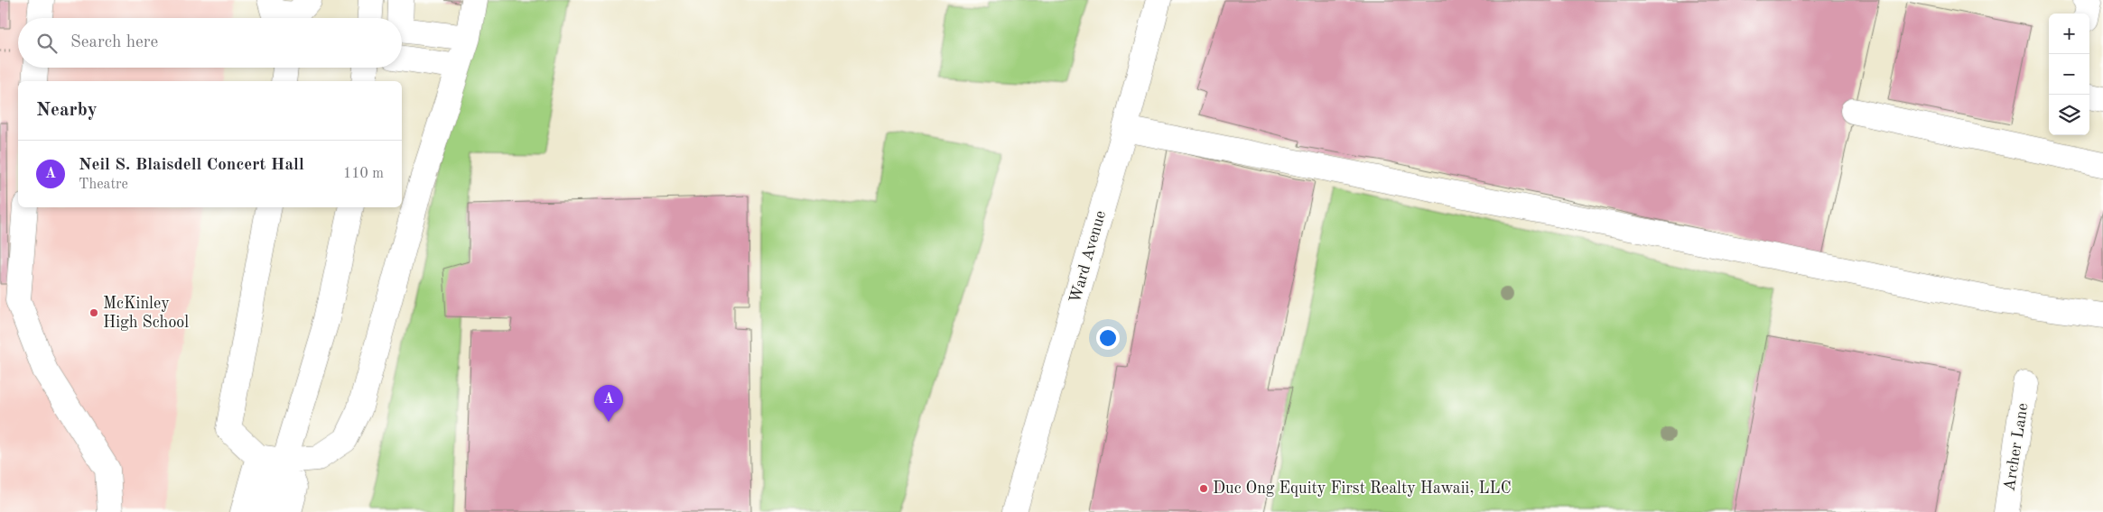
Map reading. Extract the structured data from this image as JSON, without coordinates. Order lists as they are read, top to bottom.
{
  "streets": {
    "street": ["Ward Avenue", "Archer Lane"]
  },
  "places": ["McKinley High School", "Duc Ong Equity First Realty Hawaii, LLC"],
  "page": {
    "map_buttons": ["+", "−"],
    "search": "Search here",
    "heading": "Nearby",
    "list": [
      {
        "mark": "A",
        "name": "Neil S. Blaisdell Concert Hall",
        "note": "Theatre",
        "value": "110 m"
      }
    ],
    "pins": "A"
  }
}
